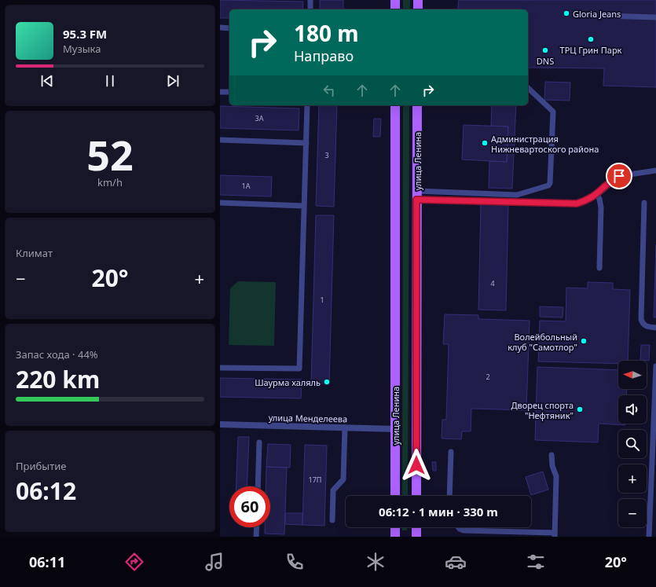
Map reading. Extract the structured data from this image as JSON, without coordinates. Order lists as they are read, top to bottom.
{
  "streets": {
    "main road": ["улица Ленина"],
    "street": ["улица Менделеева"]
  },
  "crossings": [
    ["улица Ленина", "улица Менделеева"]
  ],
  "places": [
    "Gloria Jeans",
    "ТРЦ Грин Парк",
    "DNS",
    "Администрация Нижневартоского района",
    "Волейбольный клуб \"Самотлор\"",
    "Шаурма халяль",
    "Дворец спорта \"Нефтяник\""
  ],
  "house_numbers": [
    "3А",
    "3",
    "1А",
    "4",
    "1",
    "2",
    "17П"
  ],
  "north": "left",
  "page": {
    "turn": ["180 m", "Направо"],
    "song": ["95.3 FM", "Музыка"],
    "tile": [
      ["52", "km/h"],
      "Климат",
      ["Запас хода · 44%", "220 km"],
      ["Прибытие", "06:12"]
    ],
    "heat": ["−", "20°", "+"],
    "map_buttons": ["+", "−"],
    "limit": "60",
    "trip": "06:12 · 1 мин · 330 m",
    "tabs": ["06:11", "20°"]
  }
}
